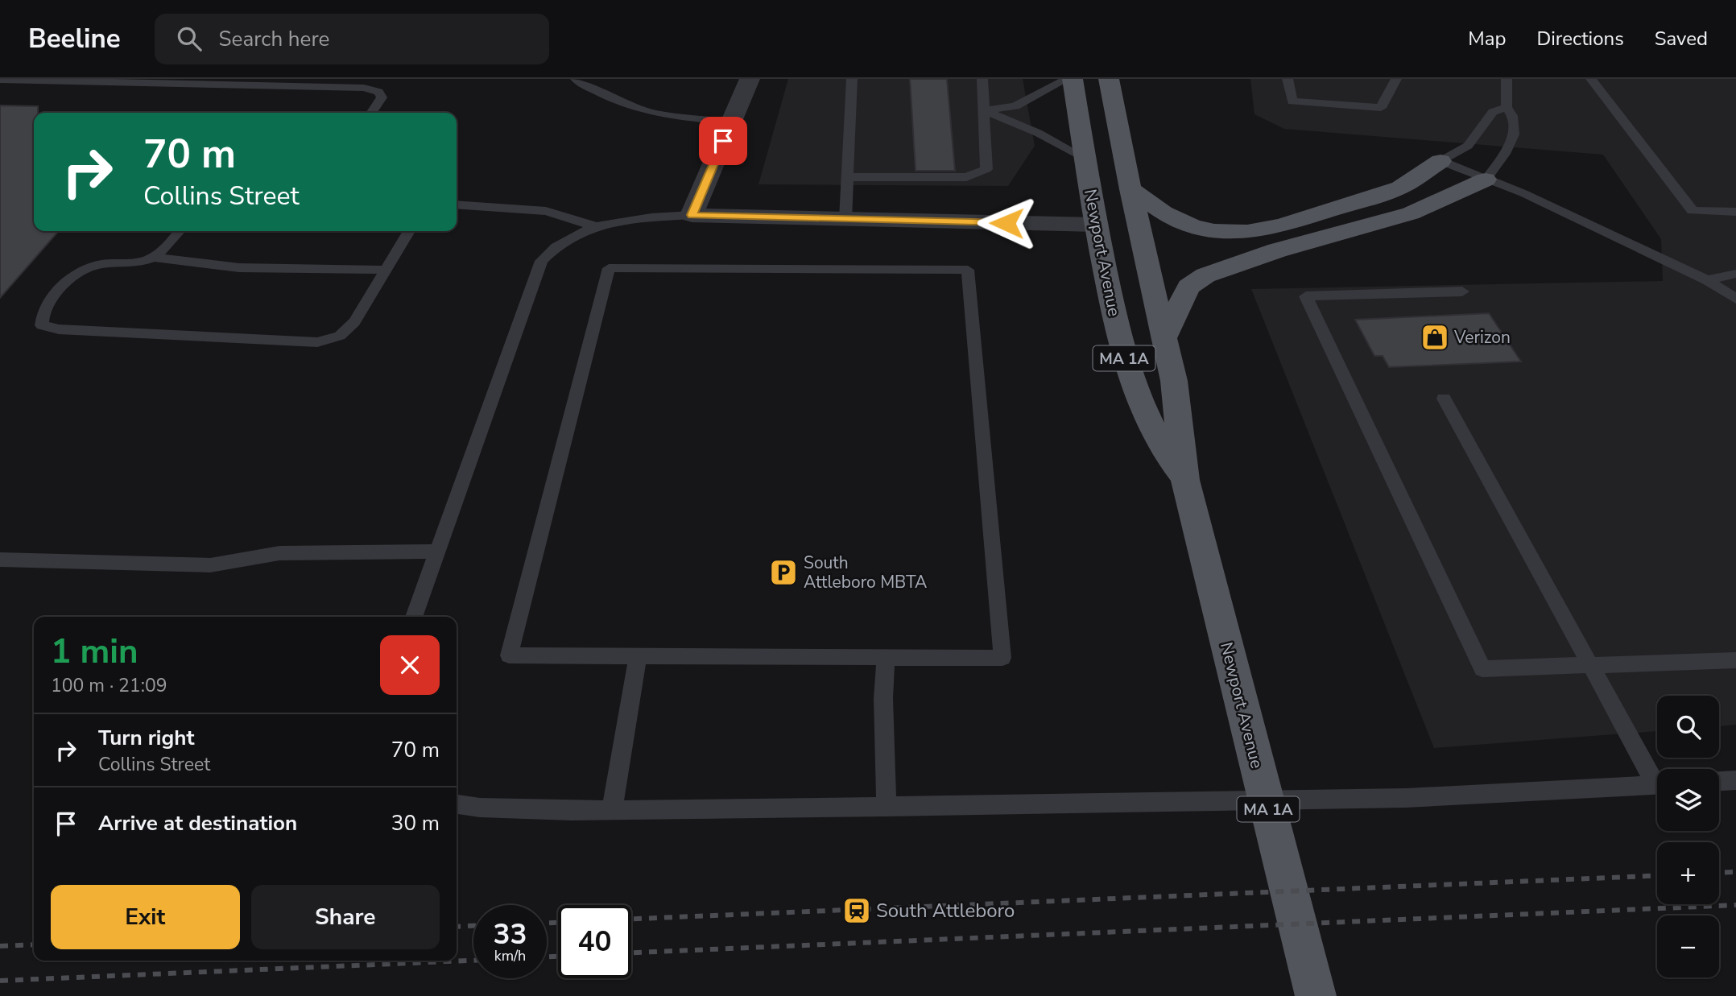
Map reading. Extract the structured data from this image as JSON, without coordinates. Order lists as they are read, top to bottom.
{
  "streets": {
    "main road": ["Newport Avenue", "MA 1A"]
  },
  "places": {
    "shop": ["Verizon"],
    "parking": ["South Attleboro MBTA"],
    "station": ["South Attleboro"]
  },
  "page": {
    "header": "Beeline",
    "search": "Search here",
    "nav": ["Map", "Directions", "Saved"],
    "turn": ["70 m", "Collins Street"],
    "heading": ["1 min", "100 m · 21:09"],
    "map_buttons": ["+", "−"],
    "list": [
      {
        "name": "Turn right",
        "note": "Collins Street",
        "value": "70 m"
      },
      {
        "name": "Arrive at destination",
        "value": "30 m"
      }
    ],
    "buttons": ["Exit", "Share"],
    "speed": "33 km/h",
    "limit": "40"
  }
}
